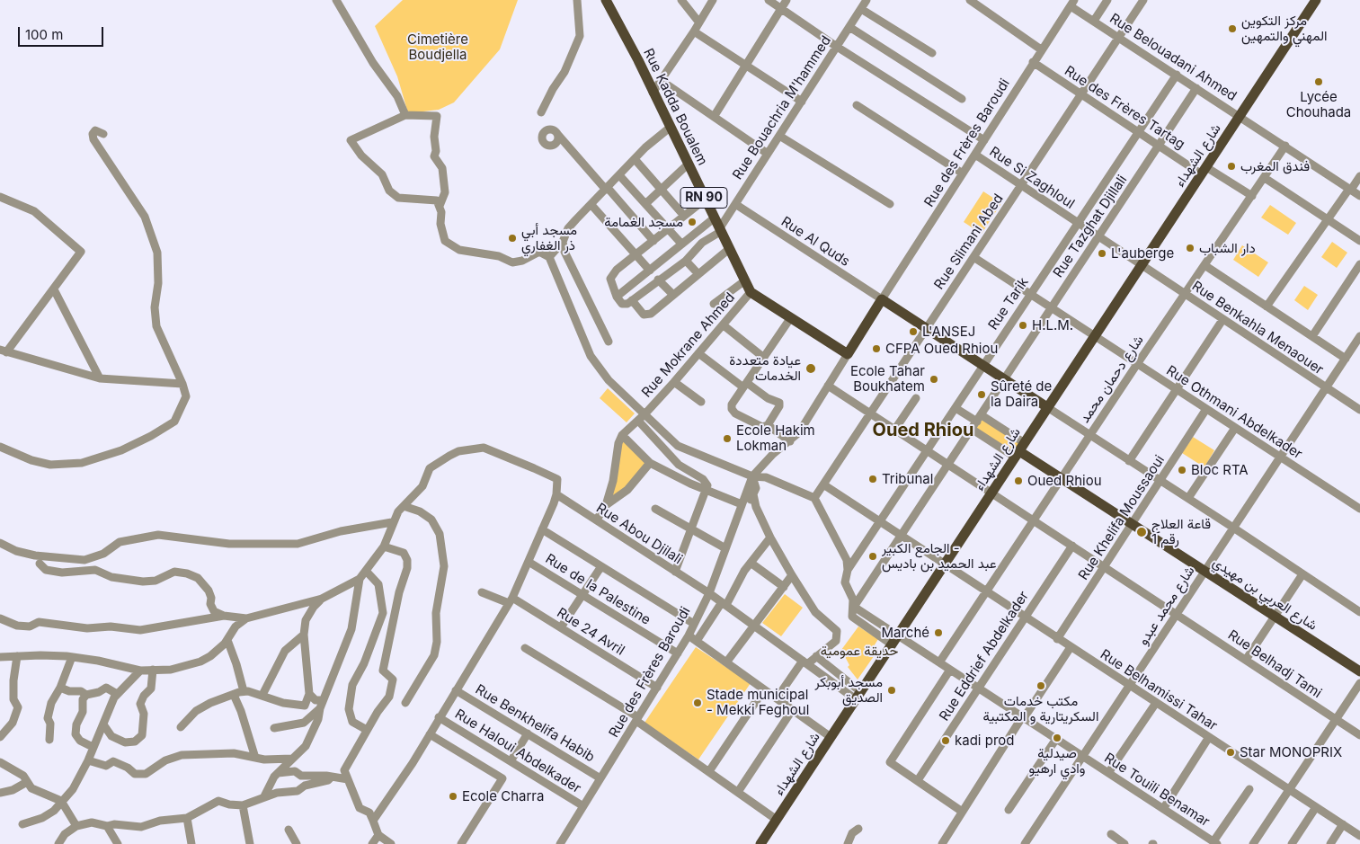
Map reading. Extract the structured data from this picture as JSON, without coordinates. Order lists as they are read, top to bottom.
{
  "streets": {
    "main road": [
      "Rue Kadda Boualem",
      "شارع الشهداء",
      "RN 90",
      "شارع العربي بن مهيدي"
    ],
    "street": [
      "Rue Belouadani Ahmed",
      "Rue Bouachria M'hammed",
      "Rue des Frères Tartag",
      "Rue des Frères Baroudi",
      "Rue Si Zaghloul",
      "Rue Tazghat Djillali",
      "Rue Al Quds",
      "Rue Slimani Abed",
      "Rue Tarik",
      "Rue Benkahla Menaouer",
      "Rue Mokrane Ahmed",
      "شارع دحمان محمد",
      "Rue Othmani Abdelkader",
      "Rue Khelifa Moussaoui",
      "Rue Abou Djilali",
      "Rue de la Palestine",
      "شارع محمد عبدو",
      "Rue 24 Avril",
      "Rue Eddrief Abdelkader",
      "Rue Belhadj Tami",
      "Rue Belhamissi Tahar",
      "Rue Benkhelifa Habib",
      "Rue Haloui Abdelkader",
      "Rue Touili Benamar"
    ]
  },
  "crossings": [
    ["Rue Belouadani Ahmed", "Rue des Frères Baroudi"],
    ["Rue Belouadani Ahmed", "شارع الشهداء"],
    ["Rue Belouadani Ahmed", "Rue Tazghat Djillali"],
    ["Rue Belouadani Ahmed", "Rue Slimani Abed"],
    ["Rue Belouadani Ahmed", "Rue Tarik"],
    ["Rue Belouadani Ahmed", "شارع دحمان محمد"],
    ["Rue Kadda Boualem", "Rue Bouachria M'hammed"],
    ["Rue Kadda Boualem", "Rue Mokrane Ahmed"],
    ["Rue Bouachria M'hammed", "Rue Al Quds"],
    ["Rue des Frères Tartag", "Rue des Frères Baroudi"],
    ["Rue des Frères Tartag", "شارع الشهداء"],
    ["Rue des Frères Tartag", "Rue Tazghat Djillali"],
    ["Rue des Frères Tartag", "Rue Slimani Abed"],
    ["Rue des Frères Tartag", "Rue Tarik"],
    ["Rue des Frères Tartag", "شارع دحمان محمد"],
    ["Rue des Frères Baroudi", "Rue Si Zaghloul"],
    ["Rue des Frères Baroudi", "Rue Al Quds"],
    ["Rue des Frères Baroudi", "Rue Abou Djilali"],
    ["Rue des Frères Baroudi", "Rue de la Palestine"],
    ["Rue des Frères Baroudi", "Rue 24 Avril"],
    ["Rue des Frères Baroudi", "Rue Benkhelifa Habib"],
    ["Rue des Frères Baroudi", "Rue Haloui Abdelkader"],
    ["شارع الشهداء", "Rue Si Zaghloul"],
    ["شارع الشهداء", "Rue Benkahla Menaouer"],
    ["شارع الشهداء", "Rue Othmani Abdelkader"],
    ["شارع الشهداء", "Rue Abou Djilali"],
    ["شارع الشهداء", "شارع العربي بن مهيدي"],
    ["شارع الشهداء", "Rue Belhadj Tami"],
    ["شارع الشهداء", "Rue Belhamissi Tahar"],
    ["شارع الشهداء", "Rue Touili Benamar"],
    ["Rue Si Zaghloul", "Rue Tazghat Djillali"],
    ["Rue Si Zaghloul", "Rue Slimani Abed"],
    ["Rue Si Zaghloul", "Rue Tarik"],
    ["Rue Si Zaghloul", "Rue Benkahla Menaouer"],
    ["Rue Tazghat Djillali", "Rue Othmani Abdelkader"],
    ["Rue Slimani Abed", "Rue Othmani Abdelkader"],
    ["Rue Slimani Abed", "Rue Belhadj Tami"],
    ["Rue Slimani Abed", "Rue Belhamissi Tahar"],
    ["Rue Tarik", "Rue Othmani Abdelkader"],
    ["Rue Tarik", "Rue Belhadj Tami"],
    ["Rue Tarik", "Rue Belhamissi Tahar"],
    ["Rue Benkahla Menaouer", "شارع دحمان محمد"],
    ["Rue Benkahla Menaouer", "شارع محمد عبدو"],
    ["شارع دحمان محمد", "Rue Othmani Abdelkader"],
    ["شارع دحمان محمد", "شارع العربي بن مهيدي"],
    ["شارع دحمان محمد", "Rue Belhadj Tami"],
    ["شارع دحمان محمد", "Rue Belhamissi Tahar"],
    ["شارع دحمان محمد", "Rue Touili Benamar"],
    ["Rue Othmani Abdelkader", "Rue Khelifa Moussaoui"],
    ["Rue Othmani Abdelkader", "شارع محمد عبدو"],
    ["Rue Khelifa Moussaoui", "شارع العربي بن مهيدي"],
    ["Rue Khelifa Moussaoui", "Rue Belhadj Tami"],
    ["Rue Khelifa Moussaoui", "Rue Belhamissi Tahar"],
    ["شارع العربي بن مهيدي", "شارع محمد عبدو"],
    ["شارع محمد عبدو", "Rue Belhadj Tami"],
    ["شارع محمد عبدو", "Rue Belhamissi Tahar"],
    ["شارع محمد عبدو", "Rue Touili Benamar"],
    ["Rue Eddrief Abdelkader", "Rue Belhadj Tami"],
    ["Rue Eddrief Abdelkader", "Rue Belhamissi Tahar"],
    ["Rue Eddrief Abdelkader", "Rue Touili Benamar"]
  ],
  "districts": ["Oued Rhiou"],
  "parks": ["Cimetière Boudjella", "حديقة عمومية"],
  "places": [
    "مركز التكوين المهني والتمهين",
    "Lycée Chouhada",
    "فندق المغرب",
    "مسجد الغمامة",
    "مسجد أبي ذر الغفاري",
    "دار الشباب",
    "L'auberge",
    "H.L.M.",
    "L'ANSEJ",
    "CFPA Oued Rhiou",
    "عيادة متعددة الخدمات",
    "Ecole Tahar Boukhatem",
    "Sûreté de la Daira",
    "Ecole Hakim Lokman",
    "Bloc RTA",
    "Tribunal",
    "Oued Rhiou",
    "قاعة العلاج رقم 1",
    "الجامع الكبير - عبد الحميد بن باديس",
    "Marché",
    "مكتب خدمات السكريتارية و المكتبية",
    "مسجد أبوبكر الصديق",
    "Stade municipal - Mekki Feghoul",
    "صيدلية وادي ارهيو",
    "kadi prod",
    "Star MONOPRIX",
    "Ecole Charra"
  ],
  "scale_bar": "100 m"
}
